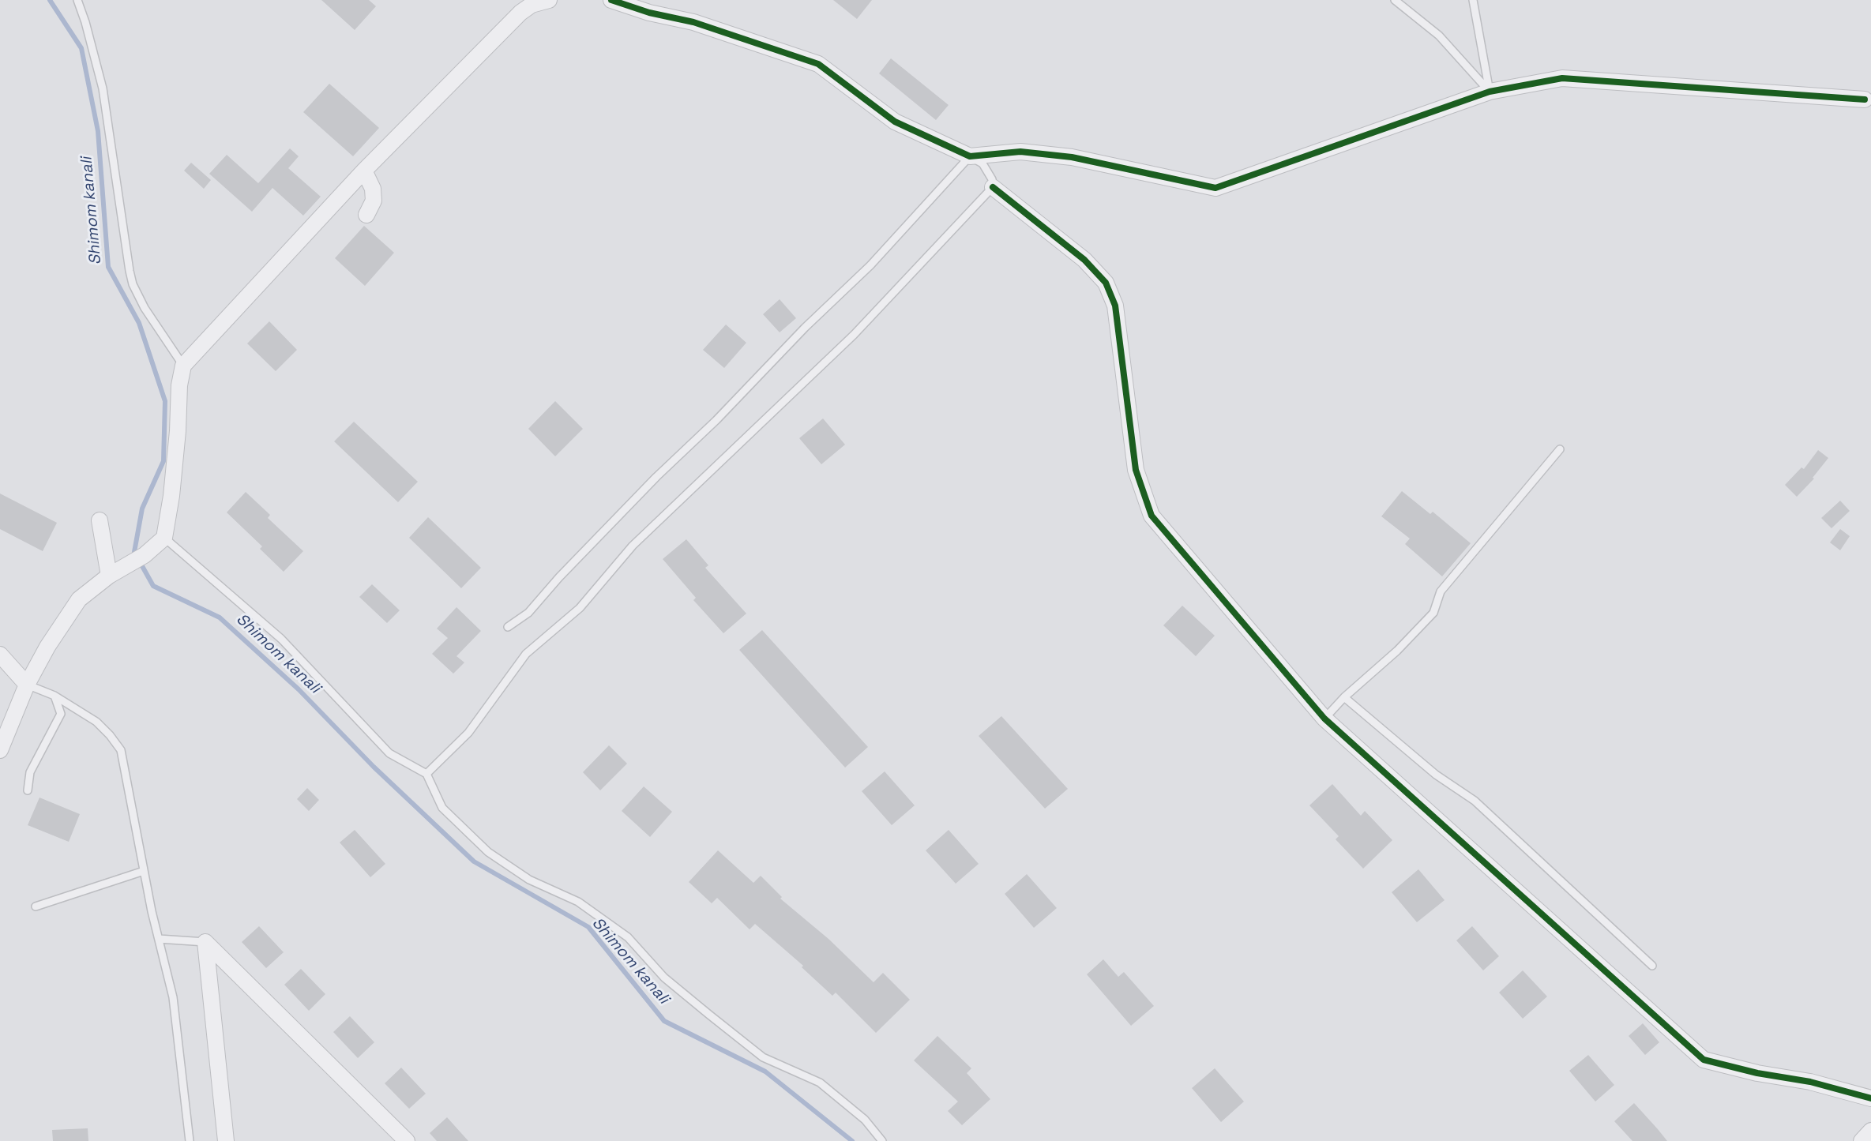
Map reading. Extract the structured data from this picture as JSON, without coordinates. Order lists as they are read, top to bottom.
{
  "water": ["Shimom kanali"]
}
